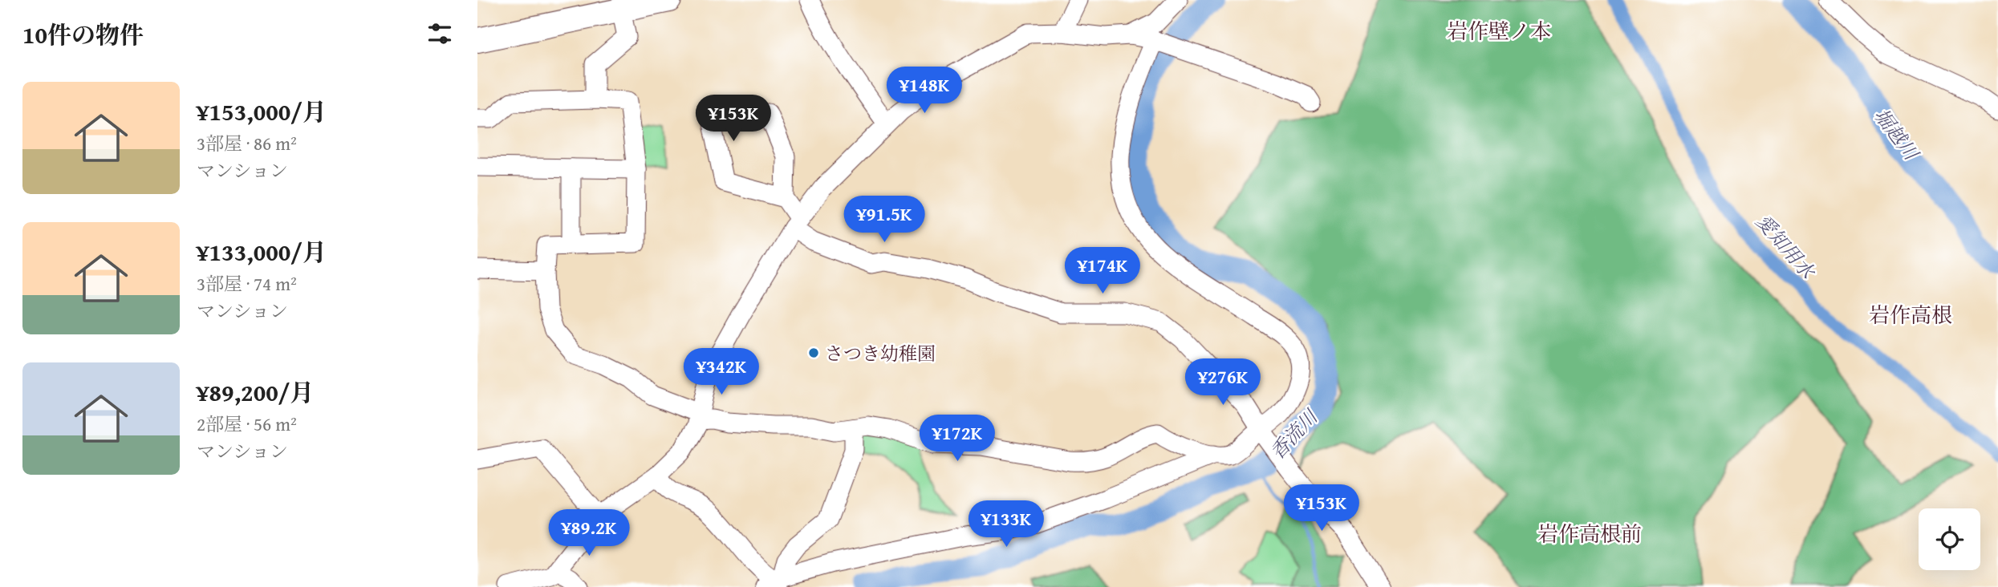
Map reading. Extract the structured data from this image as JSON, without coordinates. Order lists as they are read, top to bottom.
{
  "districts": ["岩作壁ノ本", "岩作高根", "岩作高根前"],
  "water": ["堀越川", "愛知用水", "香流川"],
  "places": ["さつき幼稚園"],
  "page": {
    "heading": "10件の物件",
    "price": [
      "¥148K",
      "¥153K",
      "¥91.5K",
      "¥174K",
      "¥342K",
      "¥276K",
      "¥172K",
      "¥153K",
      "¥133K",
      "¥89.2K"
    ],
    "list": [
      {
        "name": "¥153,000/月",
        "note": "3部屋 · 86 m² · マンション"
      },
      {
        "name": "¥133,000/月",
        "note": "3部屋 · 74 m² · マンション"
      },
      {
        "name": "¥89,200/月",
        "note": "2部屋 · 56 m² · マンション"
      }
    ]
  }
}
